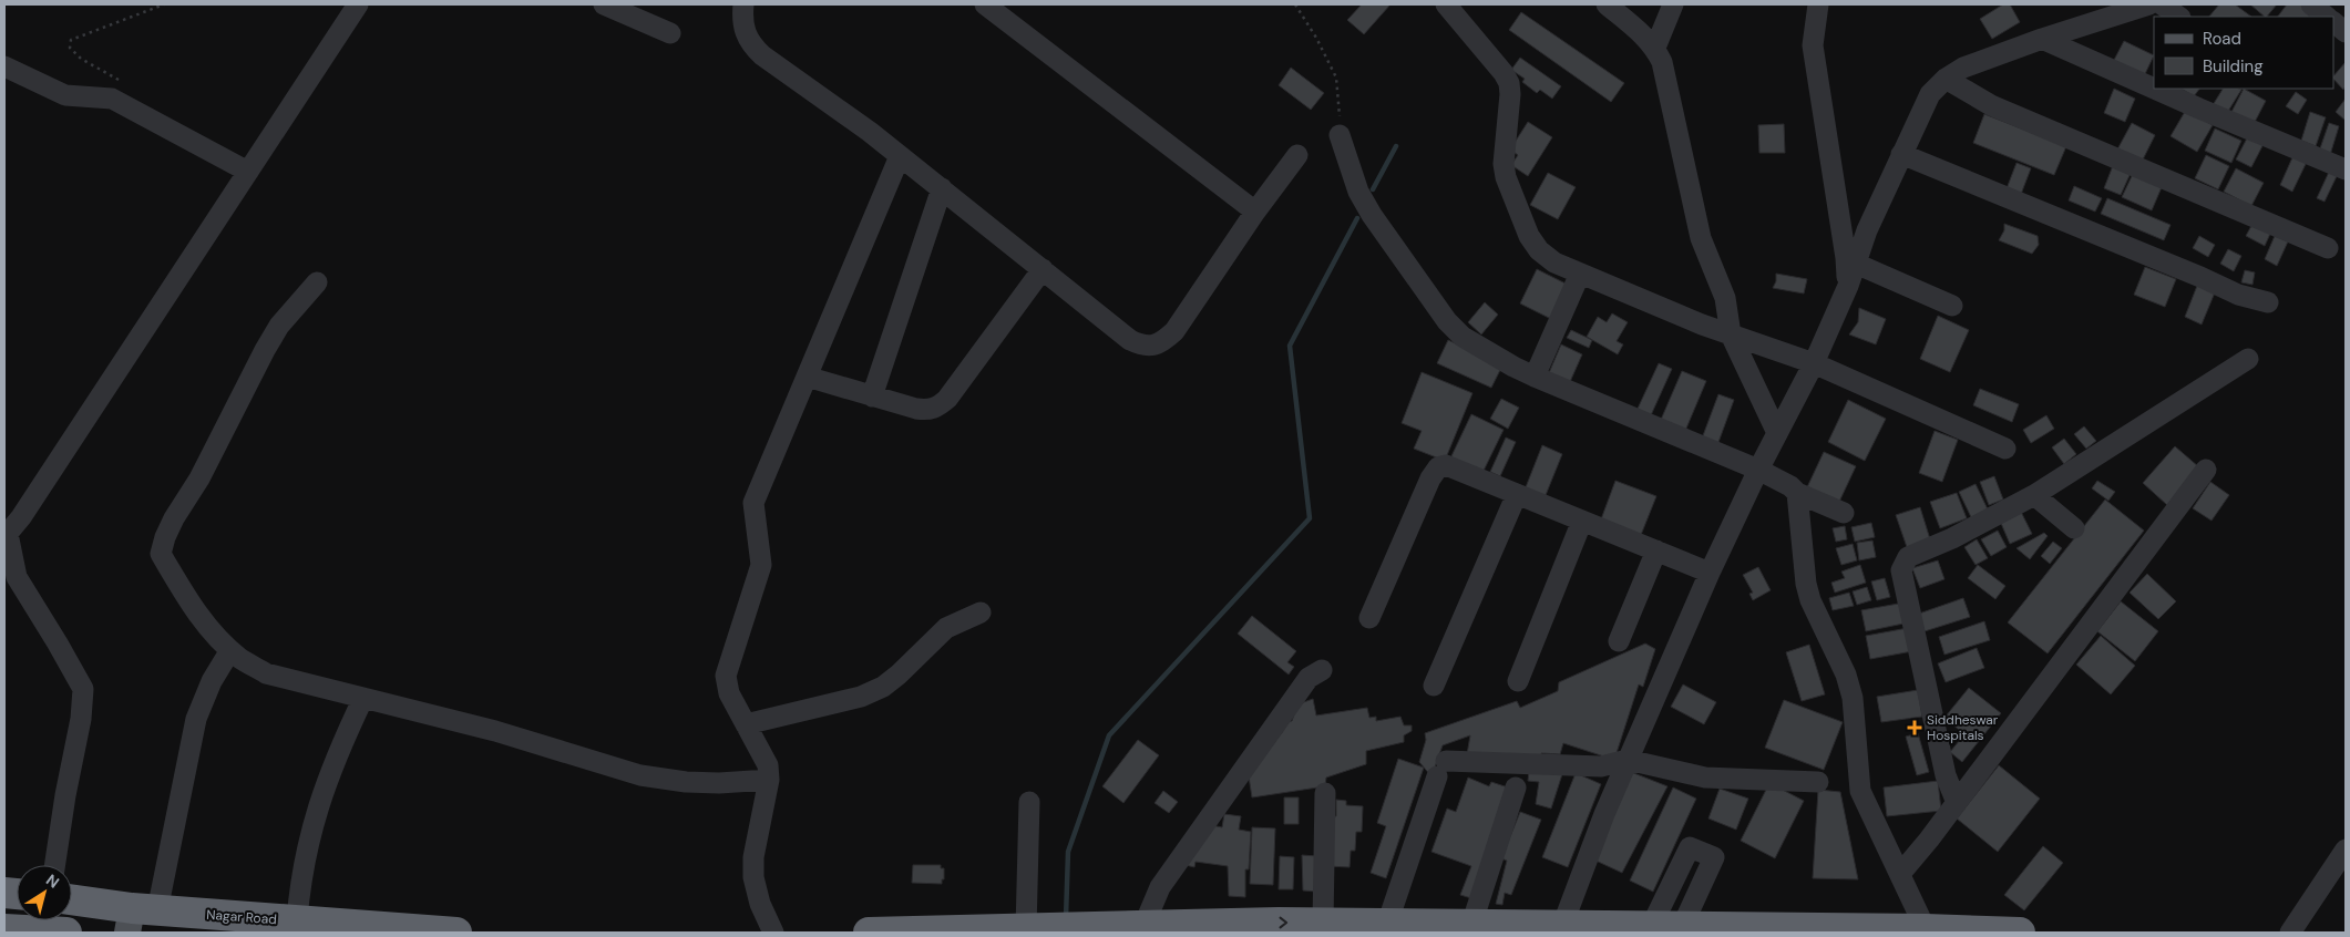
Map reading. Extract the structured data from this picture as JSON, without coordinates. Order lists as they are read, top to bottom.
{
  "streets": {
    "highway": ["Nagar Road"]
  },
  "places": {
    "health": ["Siddheswar Hospitals"]
  },
  "legend": ["Road", "Building"],
  "north": "top right"
}
